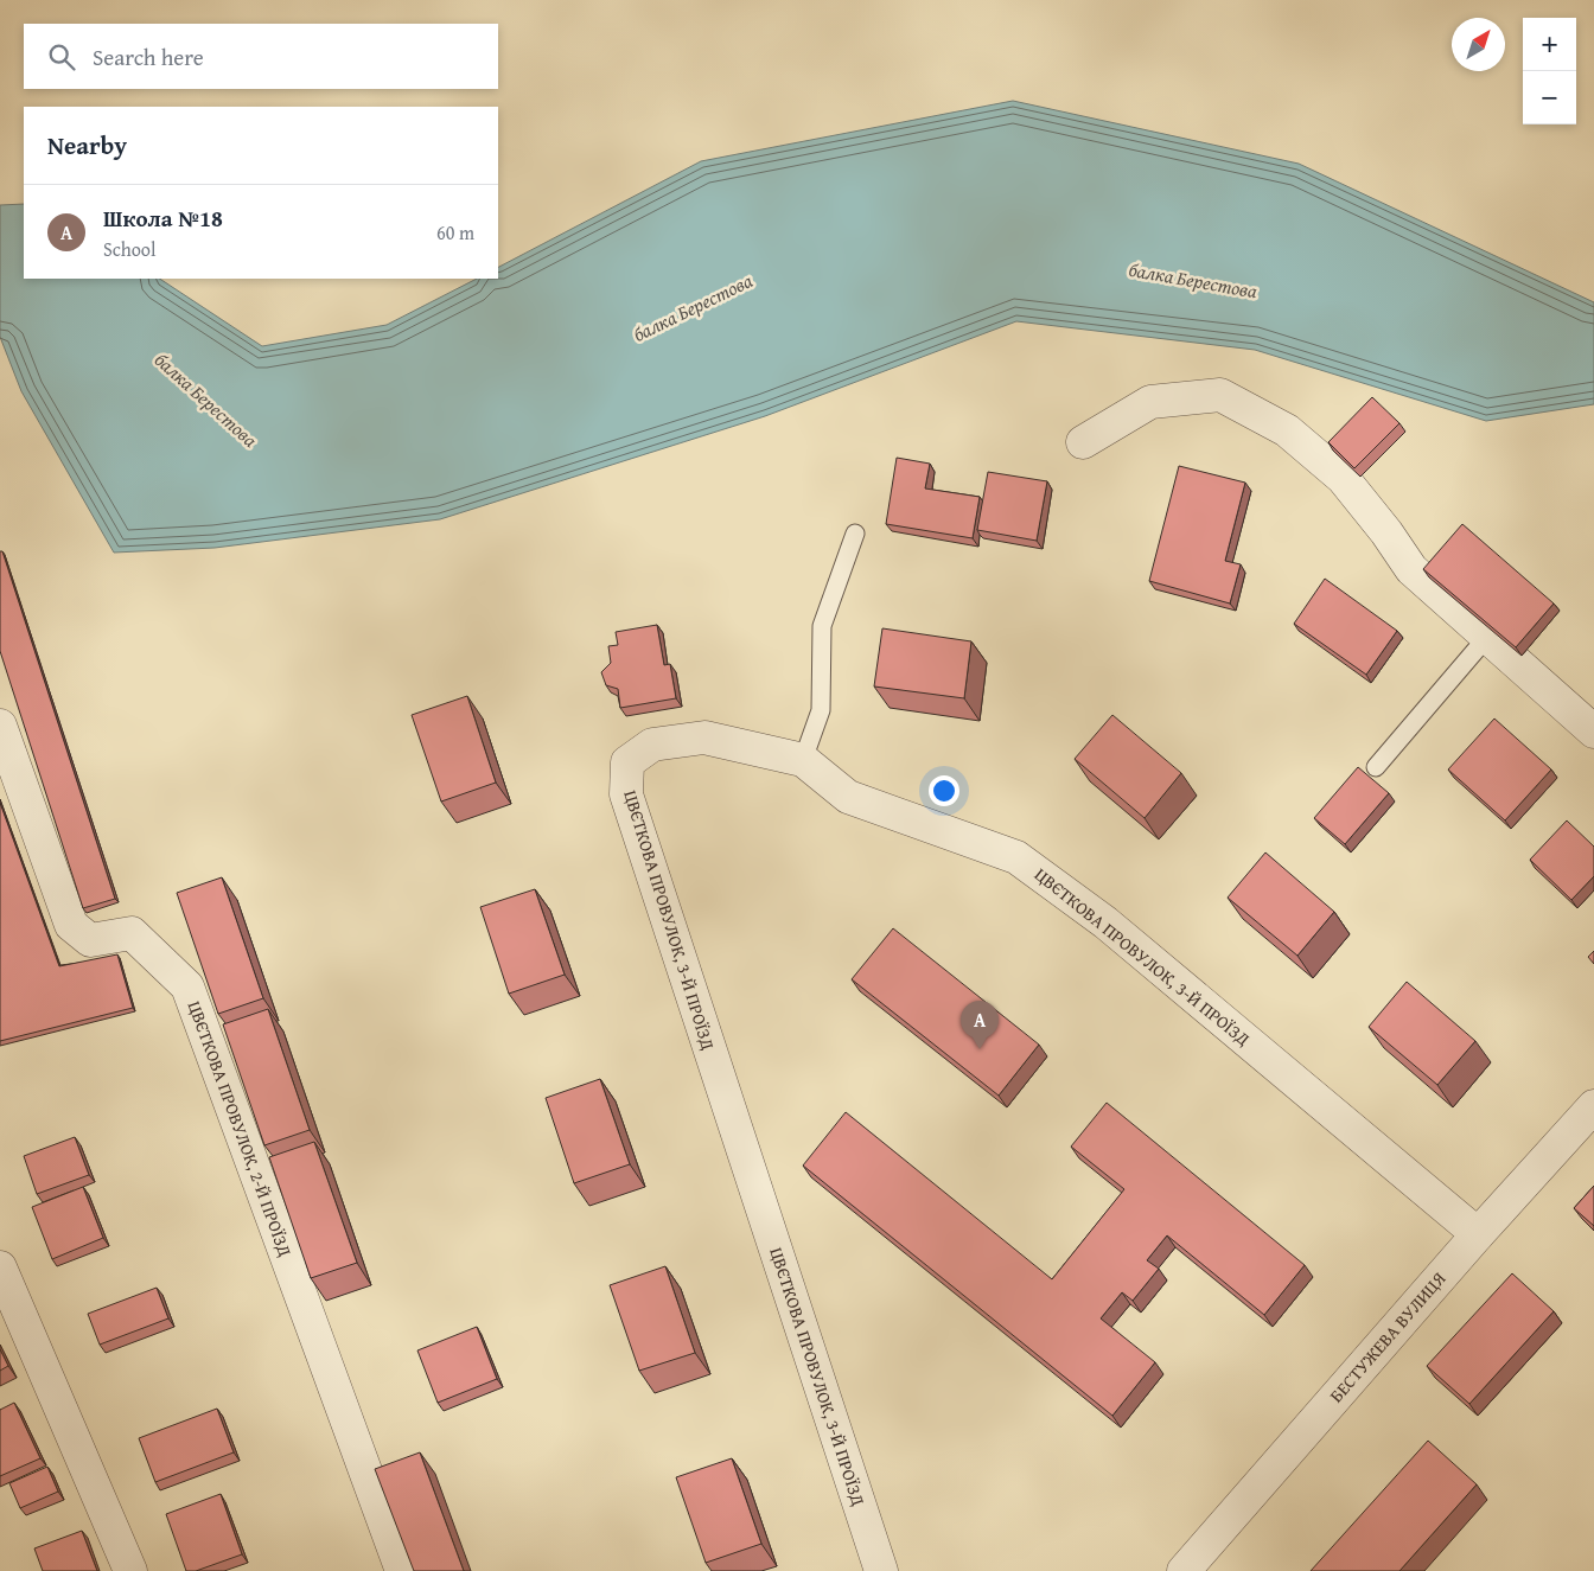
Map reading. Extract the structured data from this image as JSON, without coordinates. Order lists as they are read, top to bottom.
{
  "streets": {
    "street": ["ЦВЄТКОВА ПРОВУЛОК, 3-Й ПРОЇЗД", "ЦВЄТКОВА ПРОВУЛОК, 2-Й ПРОЇЗД", "БЕСТУЖЕВА ВУЛИЦЯ"]
  },
  "crossings": [
    ["ЦВЄТКОВА ПРОВУЛОК, 3-Й ПРОЇЗД", "БЕСТУЖЕВА ВУЛИЦЯ"]
  ],
  "water": ["балка Берестова"],
  "north": "top right",
  "page": {
    "map_buttons": ["+", "−"],
    "search": "Search here",
    "heading": "Nearby",
    "list": [
      {
        "mark": "A",
        "name": "Школа №18",
        "note": "School",
        "value": "60 m"
      }
    ],
    "pins": "A"
  }
}
